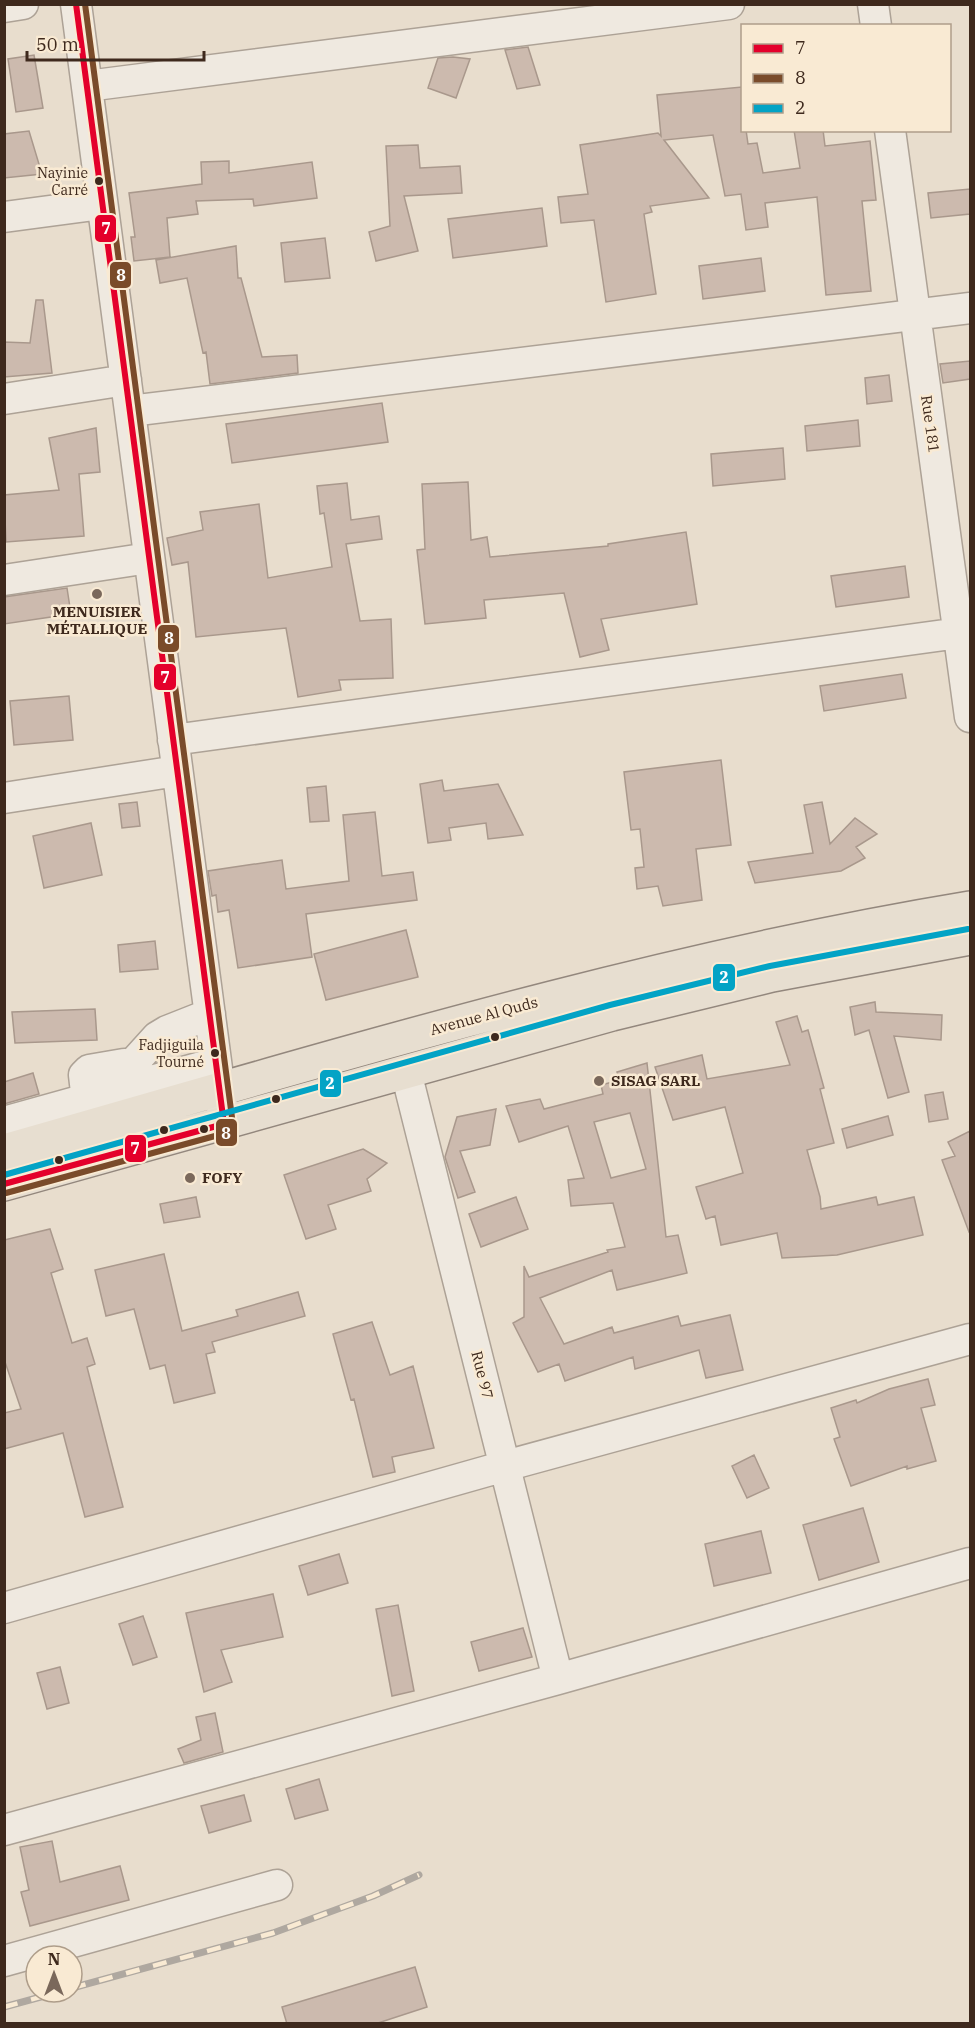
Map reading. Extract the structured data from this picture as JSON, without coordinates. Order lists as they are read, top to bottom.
{
  "streets": {
    "main road": ["Avenue Al Quds"],
    "street": ["Rue 181", "Rue 97"]
  },
  "places": [
    "Nayinie Carré",
    "MENUISIER MÉTALLIQUE",
    "Fadjiguila Tourné",
    "SISAG SARL",
    "FOFY"
  ],
  "lines": ["transit line 7", "transit line 8", "transit line 2"],
  "legend": ["7", "8", "2"],
  "scale_bar": "50 m",
  "north": "top"
}
